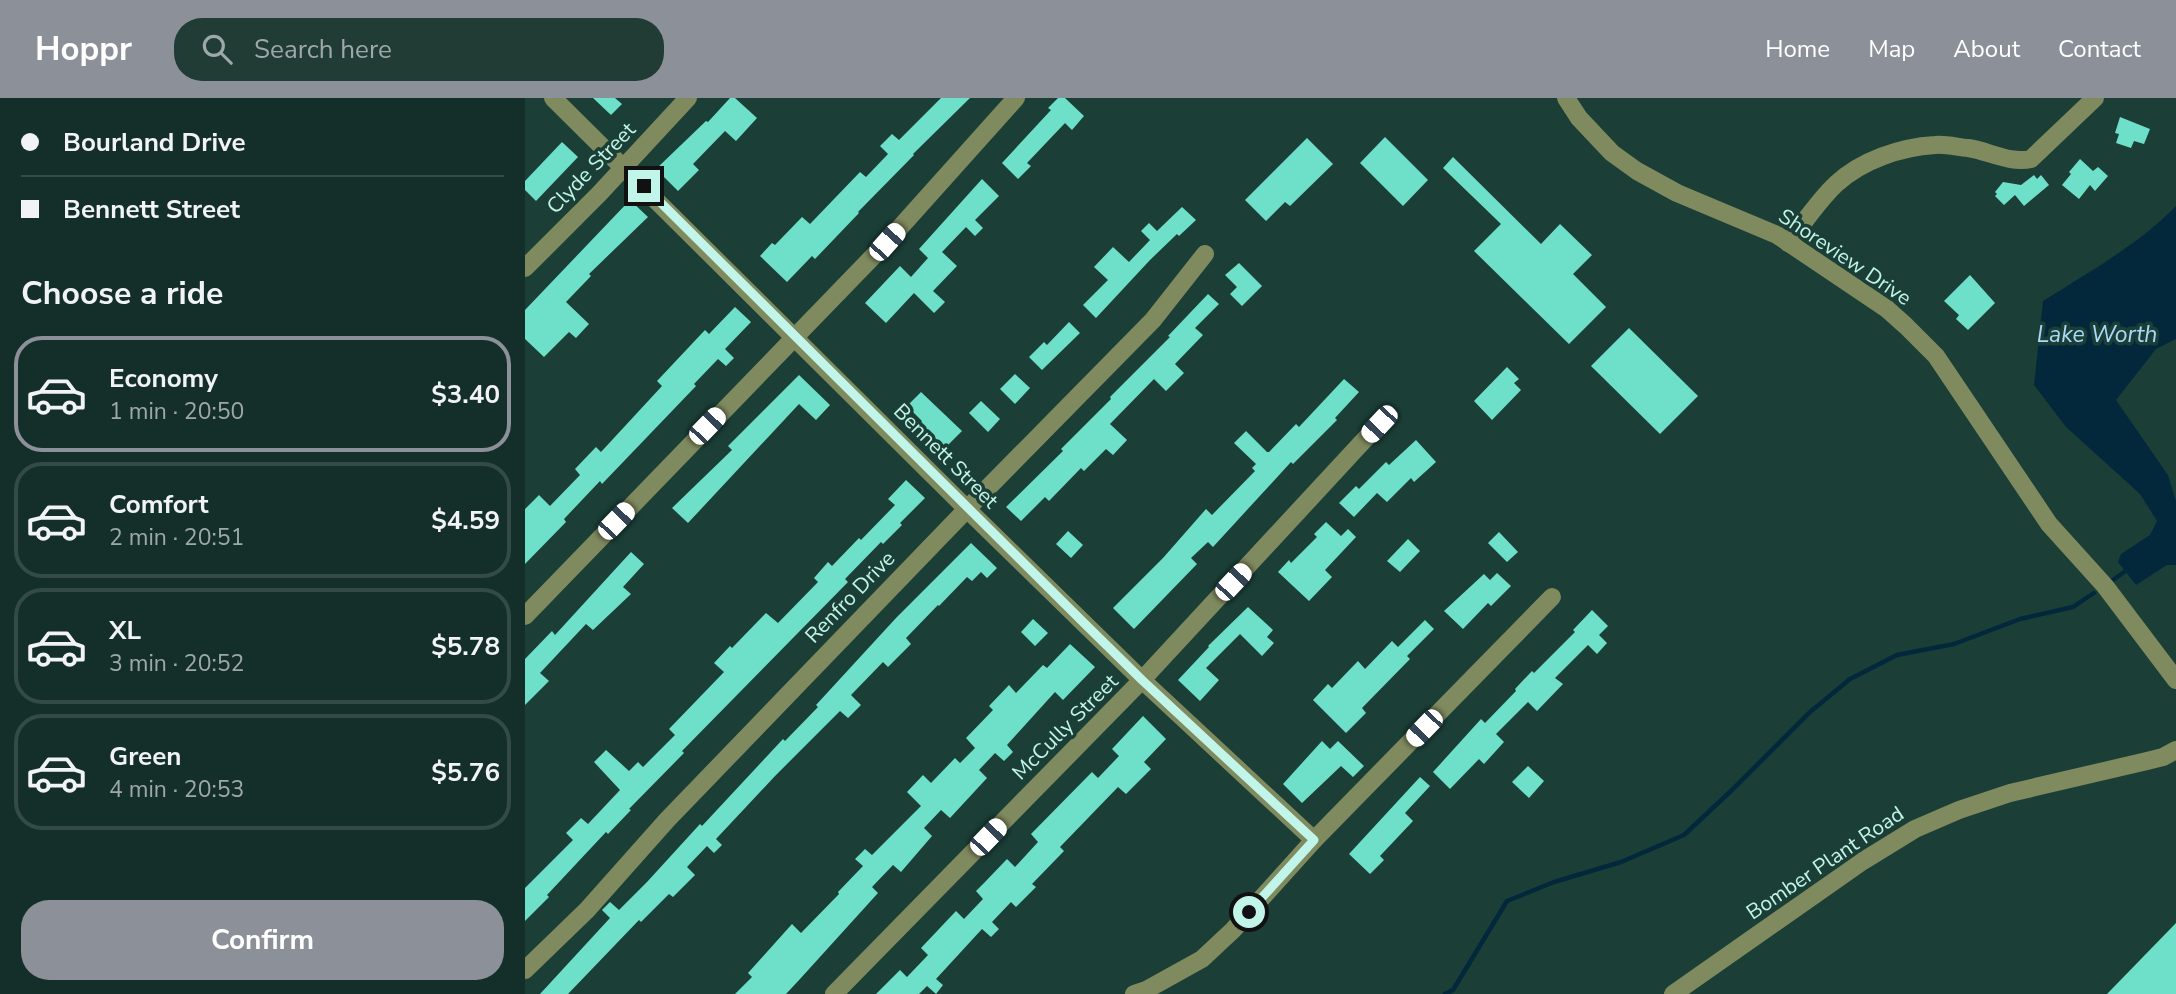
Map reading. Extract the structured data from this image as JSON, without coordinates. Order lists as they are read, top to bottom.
{
  "streets": {
    "street": [
      "Clyde Street",
      "Shoreview Drive",
      "Bennett Street",
      "Renfro Drive",
      "McCully Street",
      "Bomber Plant Road"
    ]
  },
  "crossings": [
    ["Clyde Street", "Bennett Street"],
    ["Bennett Street", "Renfro Drive"],
    ["Bennett Street", "McCully Street"]
  ],
  "water": ["Lake Worth"],
  "page": {
    "header": "Hoppr",
    "search": "Search here",
    "nav": [
      "Home",
      "Map",
      "About",
      "Contact"
    ],
    "banner": ["Bourland Drive", "Bennett Street"],
    "heading": "Choose a ride",
    "list": [
      {
        "name": "Economy",
        "note": "1 min · 20:50",
        "value": "$3.40"
      },
      {
        "name": "Comfort",
        "note": "2 min · 20:51",
        "value": "$4.59"
      },
      {
        "name": "XL",
        "note": "3 min · 20:52",
        "value": "$5.78"
      },
      {
        "name": "Green",
        "note": "4 min · 20:53",
        "value": "$5.76"
      }
    ],
    "buttons": "Confirm"
  }
}
